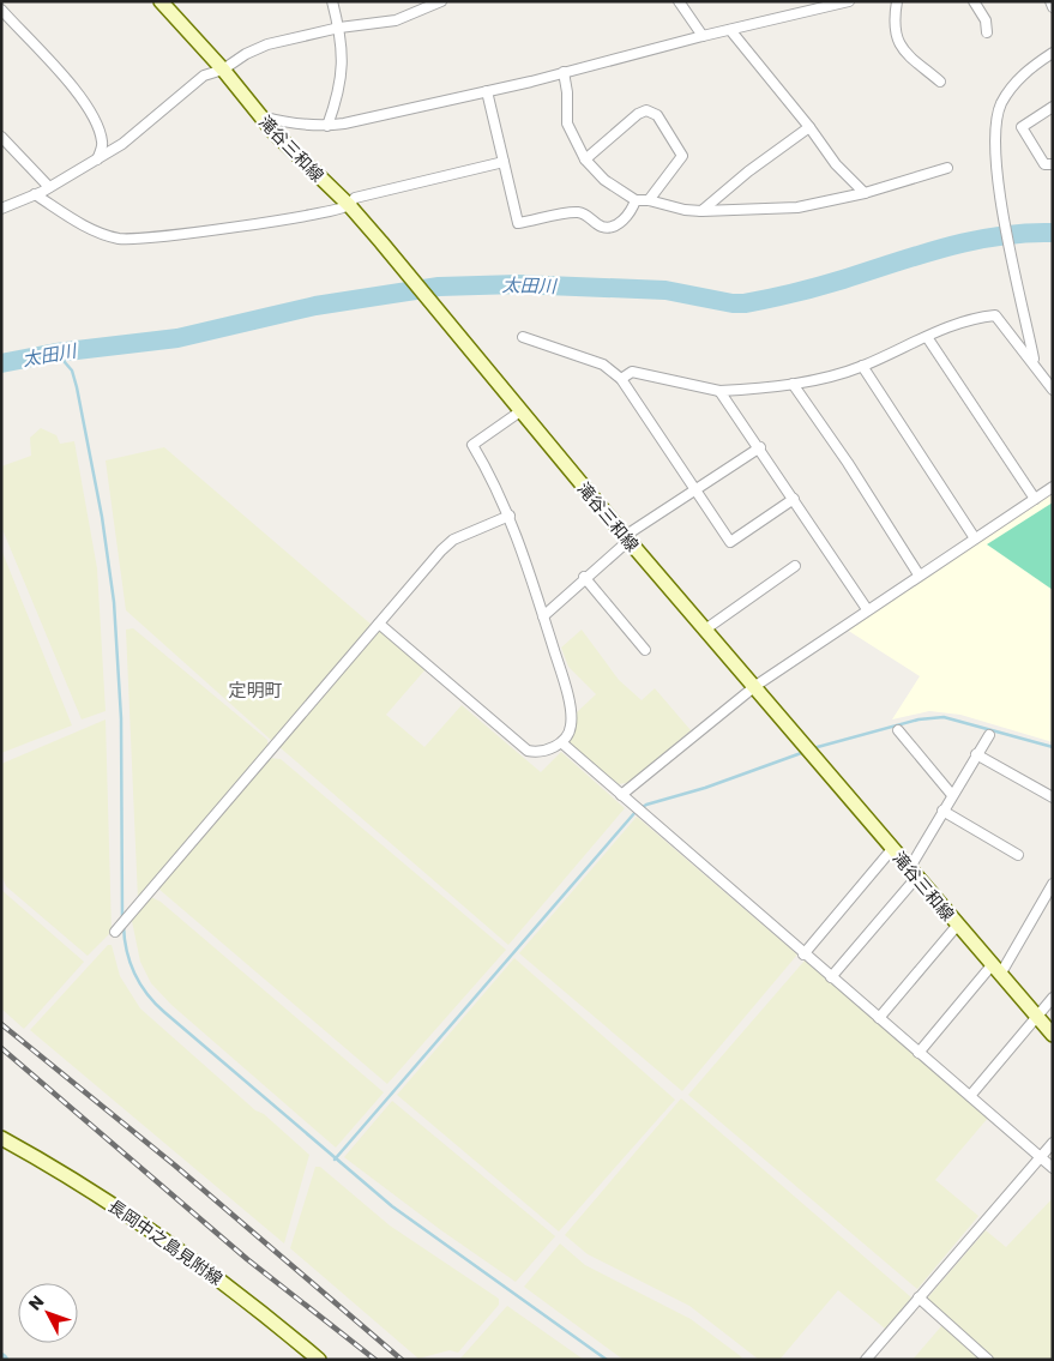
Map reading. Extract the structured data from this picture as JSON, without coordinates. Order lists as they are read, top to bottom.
{
  "streets": {
    "main road": ["滝谷三和線", "長岡中之島見附線"]
  },
  "districts": ["定明町"],
  "water": ["太田川"],
  "north": "top left"
}
